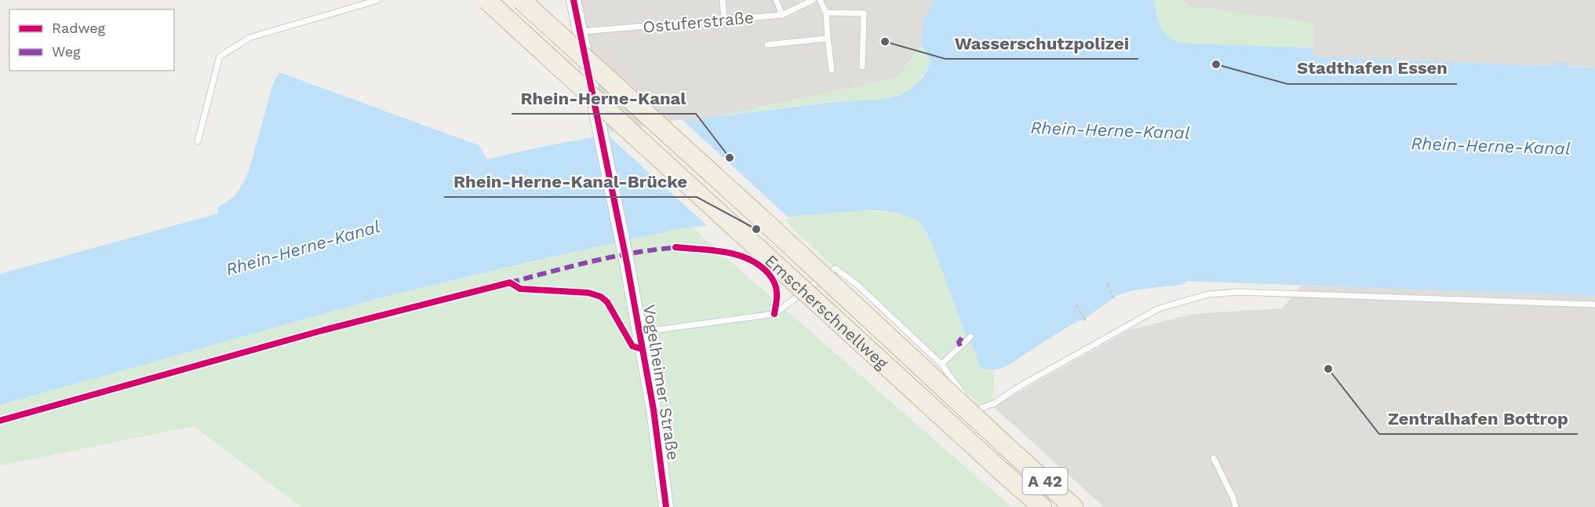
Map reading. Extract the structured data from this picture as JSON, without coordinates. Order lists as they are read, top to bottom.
{
  "streets": {
    "highway": ["Emscherschnellweg", "A 42"],
    "street": ["Vogelheimer Straße"],
    "lane": ["Ostuferstraße"]
  },
  "crossings": [
    ["Ostuferstraße", "Vogelheimer Straße"]
  ],
  "water": ["Rhein-Herne-Kanal"],
  "places": [
    "Wasserschutzpolizei",
    "Stadthafen Essen",
    "Rhein-Herne-Kanal",
    "Rhein-Herne-Kanal-Brücke",
    "Zentralhafen Bottrop"
  ],
  "legend": ["Radweg", "Weg"]
}
